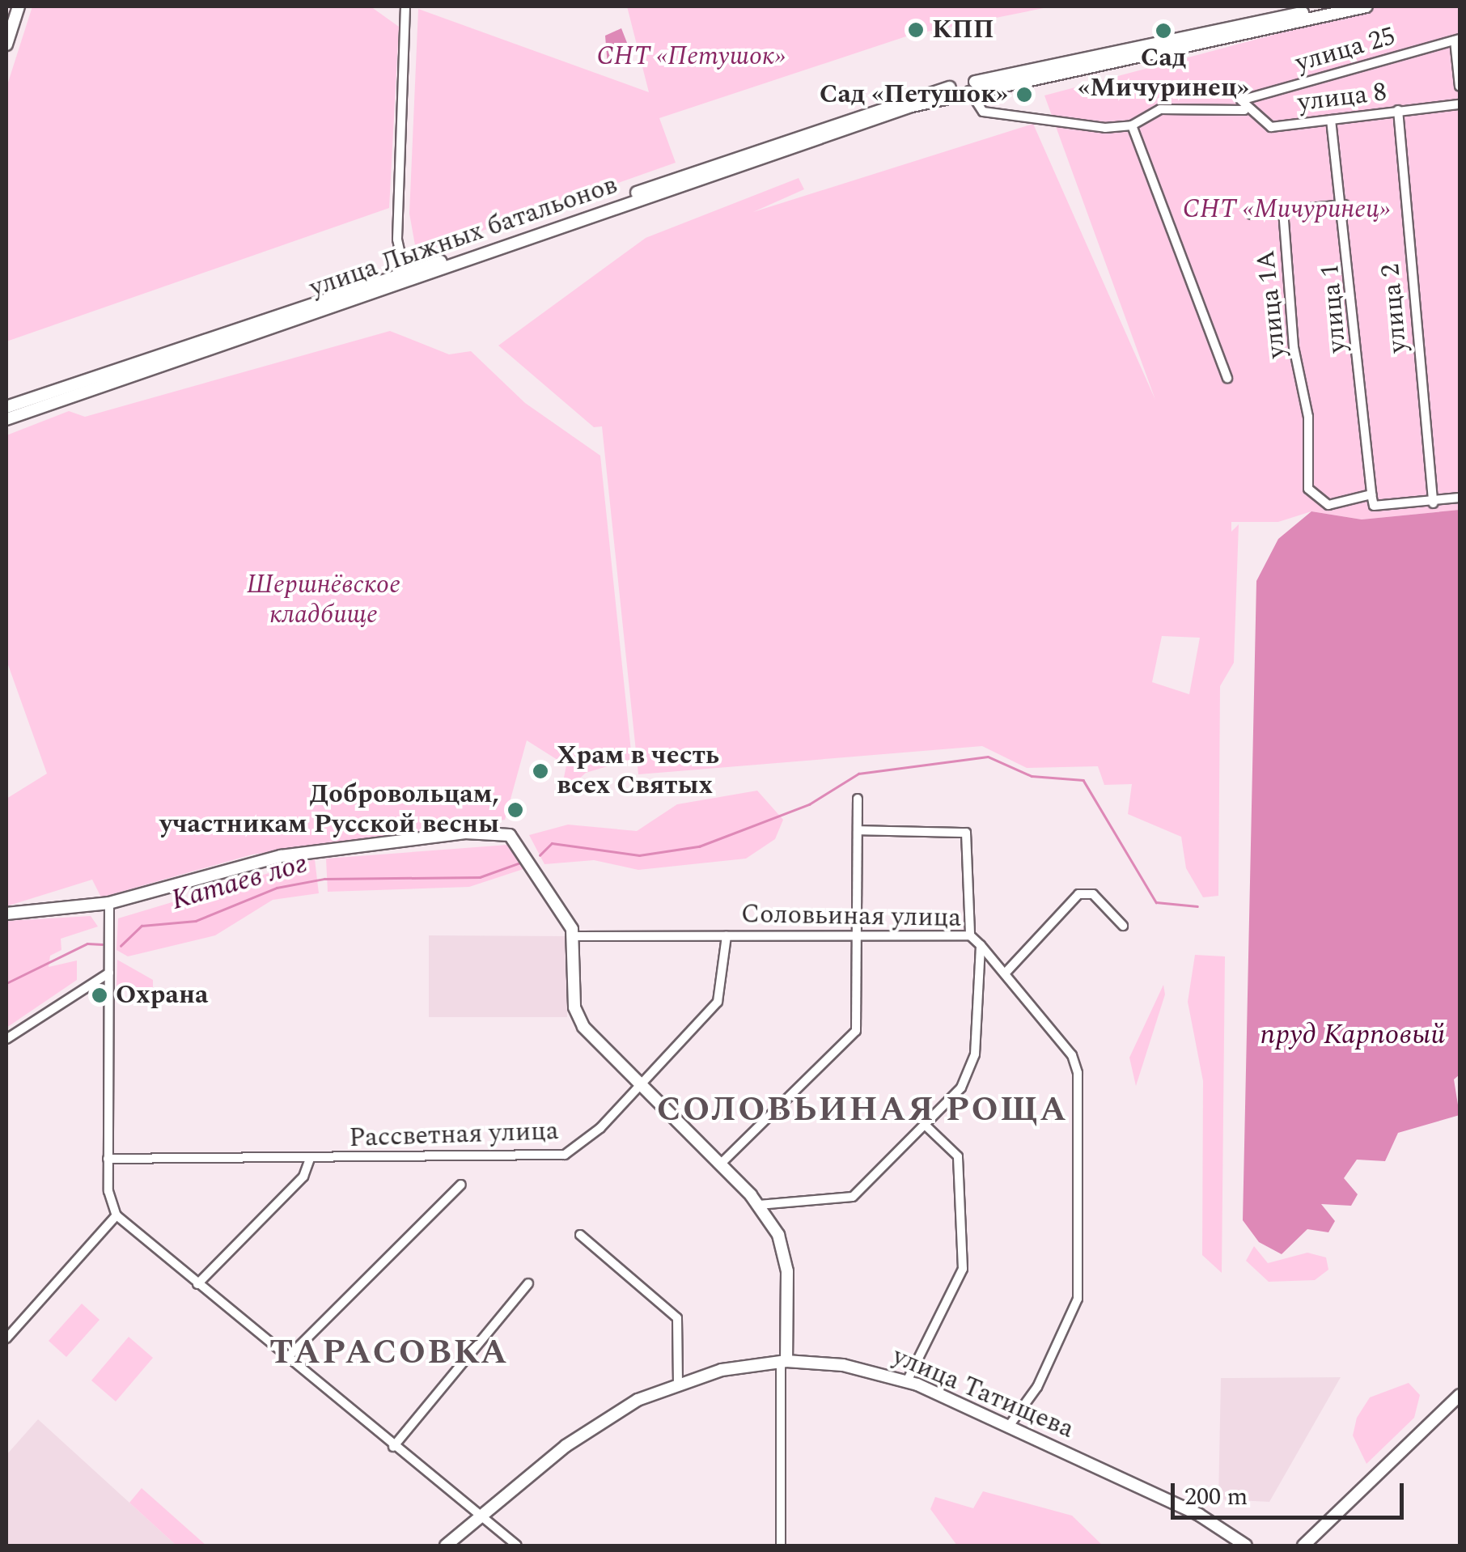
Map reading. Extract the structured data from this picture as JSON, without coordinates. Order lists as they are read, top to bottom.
{
  "streets": {
    "street": [
      "улица 25",
      "улица 8",
      "улица Лыжных батальонов",
      "улица 1А",
      "улица 1",
      "улица 2",
      "Соловьиная улица",
      "Рассветная улица",
      "улица Татищева"
    ]
  },
  "crossings": [
    ["улица 25", "улица 8"],
    ["улица 8", "улица 1"],
    ["улица 8", "улица 2"],
    ["улица 1А", "улица 1"],
    ["Соловьиная улица", "Рассветная улица"],
    ["Соловьиная улица", "улица Татищева"]
  ],
  "districts": ["СОЛОВЬИНАЯ РОЩА", "ТАРАСОВКА"],
  "water": ["Катаев лог", "пруд Карповый"],
  "parks": ["СНТ «Петушок»", "СНТ «Мичуринец»", "Шершнёвское кладбище"],
  "places": [
    "КПП",
    "Сад «Мичуринец»",
    "Сад «Петушок»",
    "Храм в честь всех Святых",
    "Добровольцам, участникам Русской весны",
    "Охрана"
  ],
  "scale_bar": "200 m"
}
